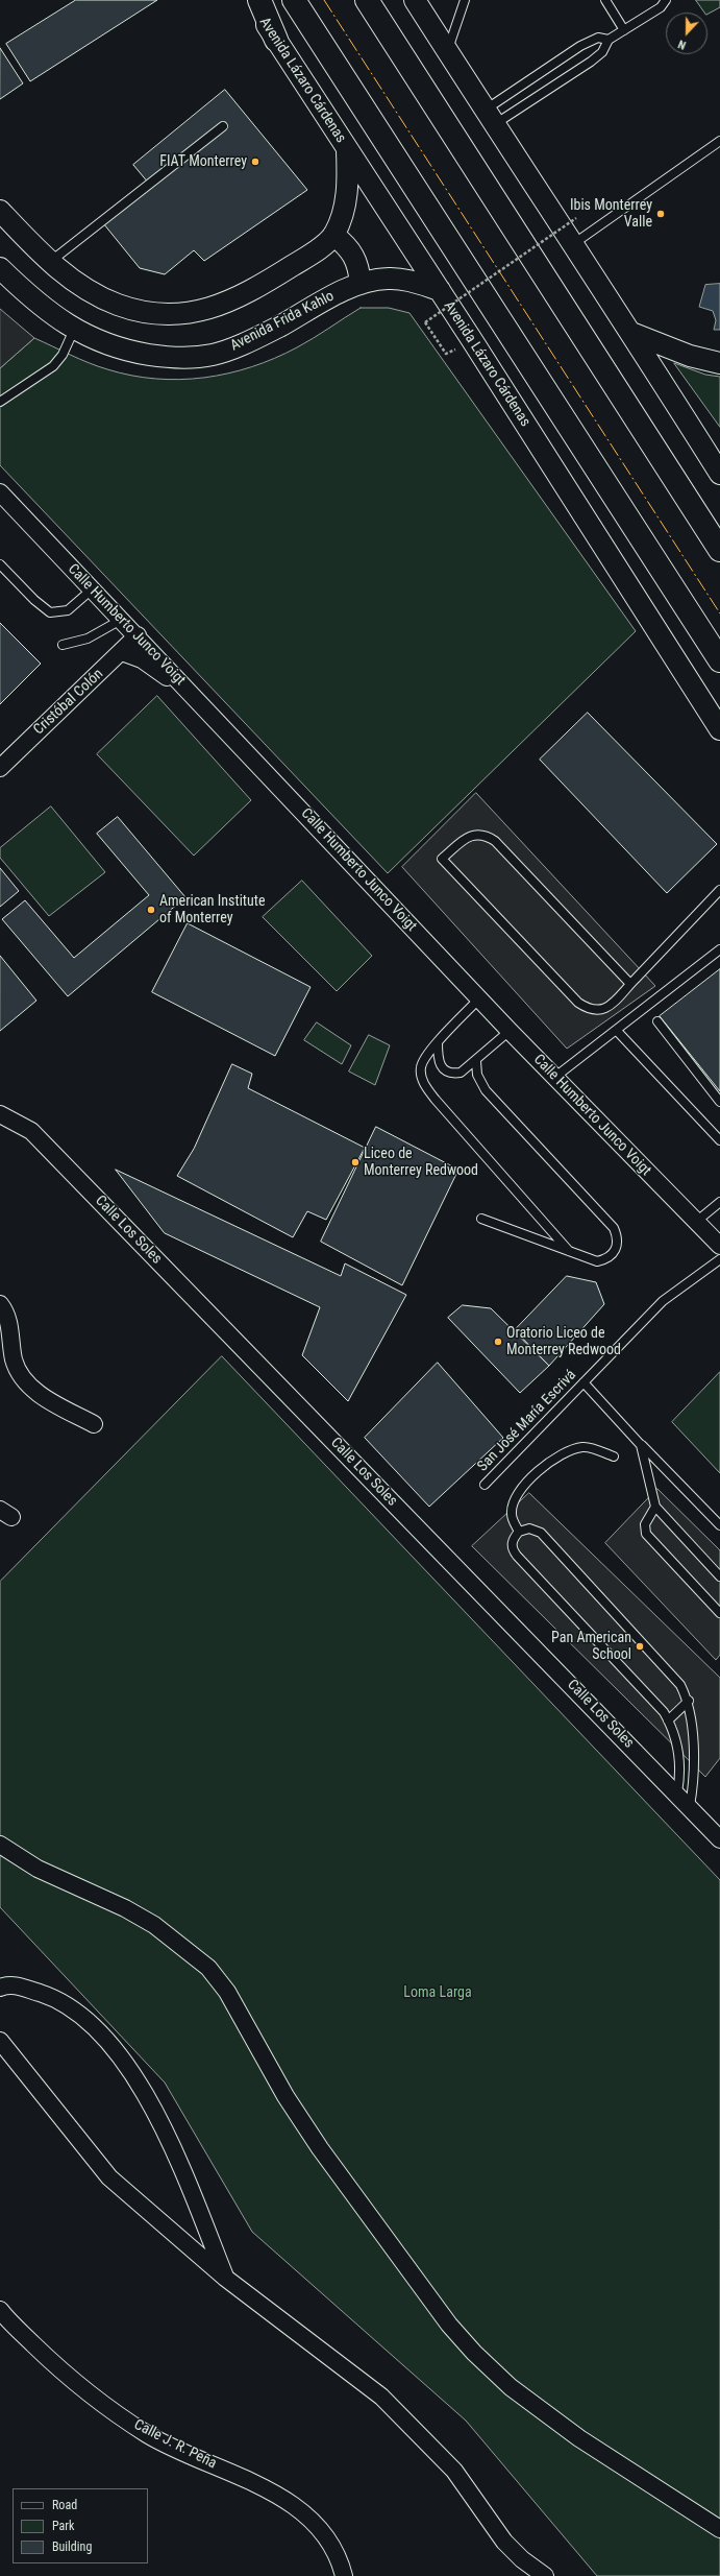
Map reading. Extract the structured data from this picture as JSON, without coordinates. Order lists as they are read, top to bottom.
{
  "streets": {
    "street": [
      "Avenida Lázaro Cárdenas",
      "Avenida Frida Kahlo",
      "Calle Humberto Junco Voigt",
      "Cristóbal Colón",
      "Calle Los Soles",
      "Calle J. R. Peña"
    ],
    "lane": ["San José María Escrivá"]
  },
  "crossings": [
    ["Avenida Lázaro Cárdenas", "Avenida Frida Kahlo"],
    ["Calle Humberto Junco Voigt", "Cristóbal Colón"]
  ],
  "parks": ["Loma Larga"],
  "places": [
    "FIAT Monterrey",
    "Ibis Monterrey Valle",
    "American Institute of Monterrey",
    "Liceo de Monterrey Redwood",
    "Oratorio Liceo de Monterrey Redwood",
    "Pan American School"
  ],
  "legend": ["Road", "Park", "Building"],
  "north": "bottom"
}
